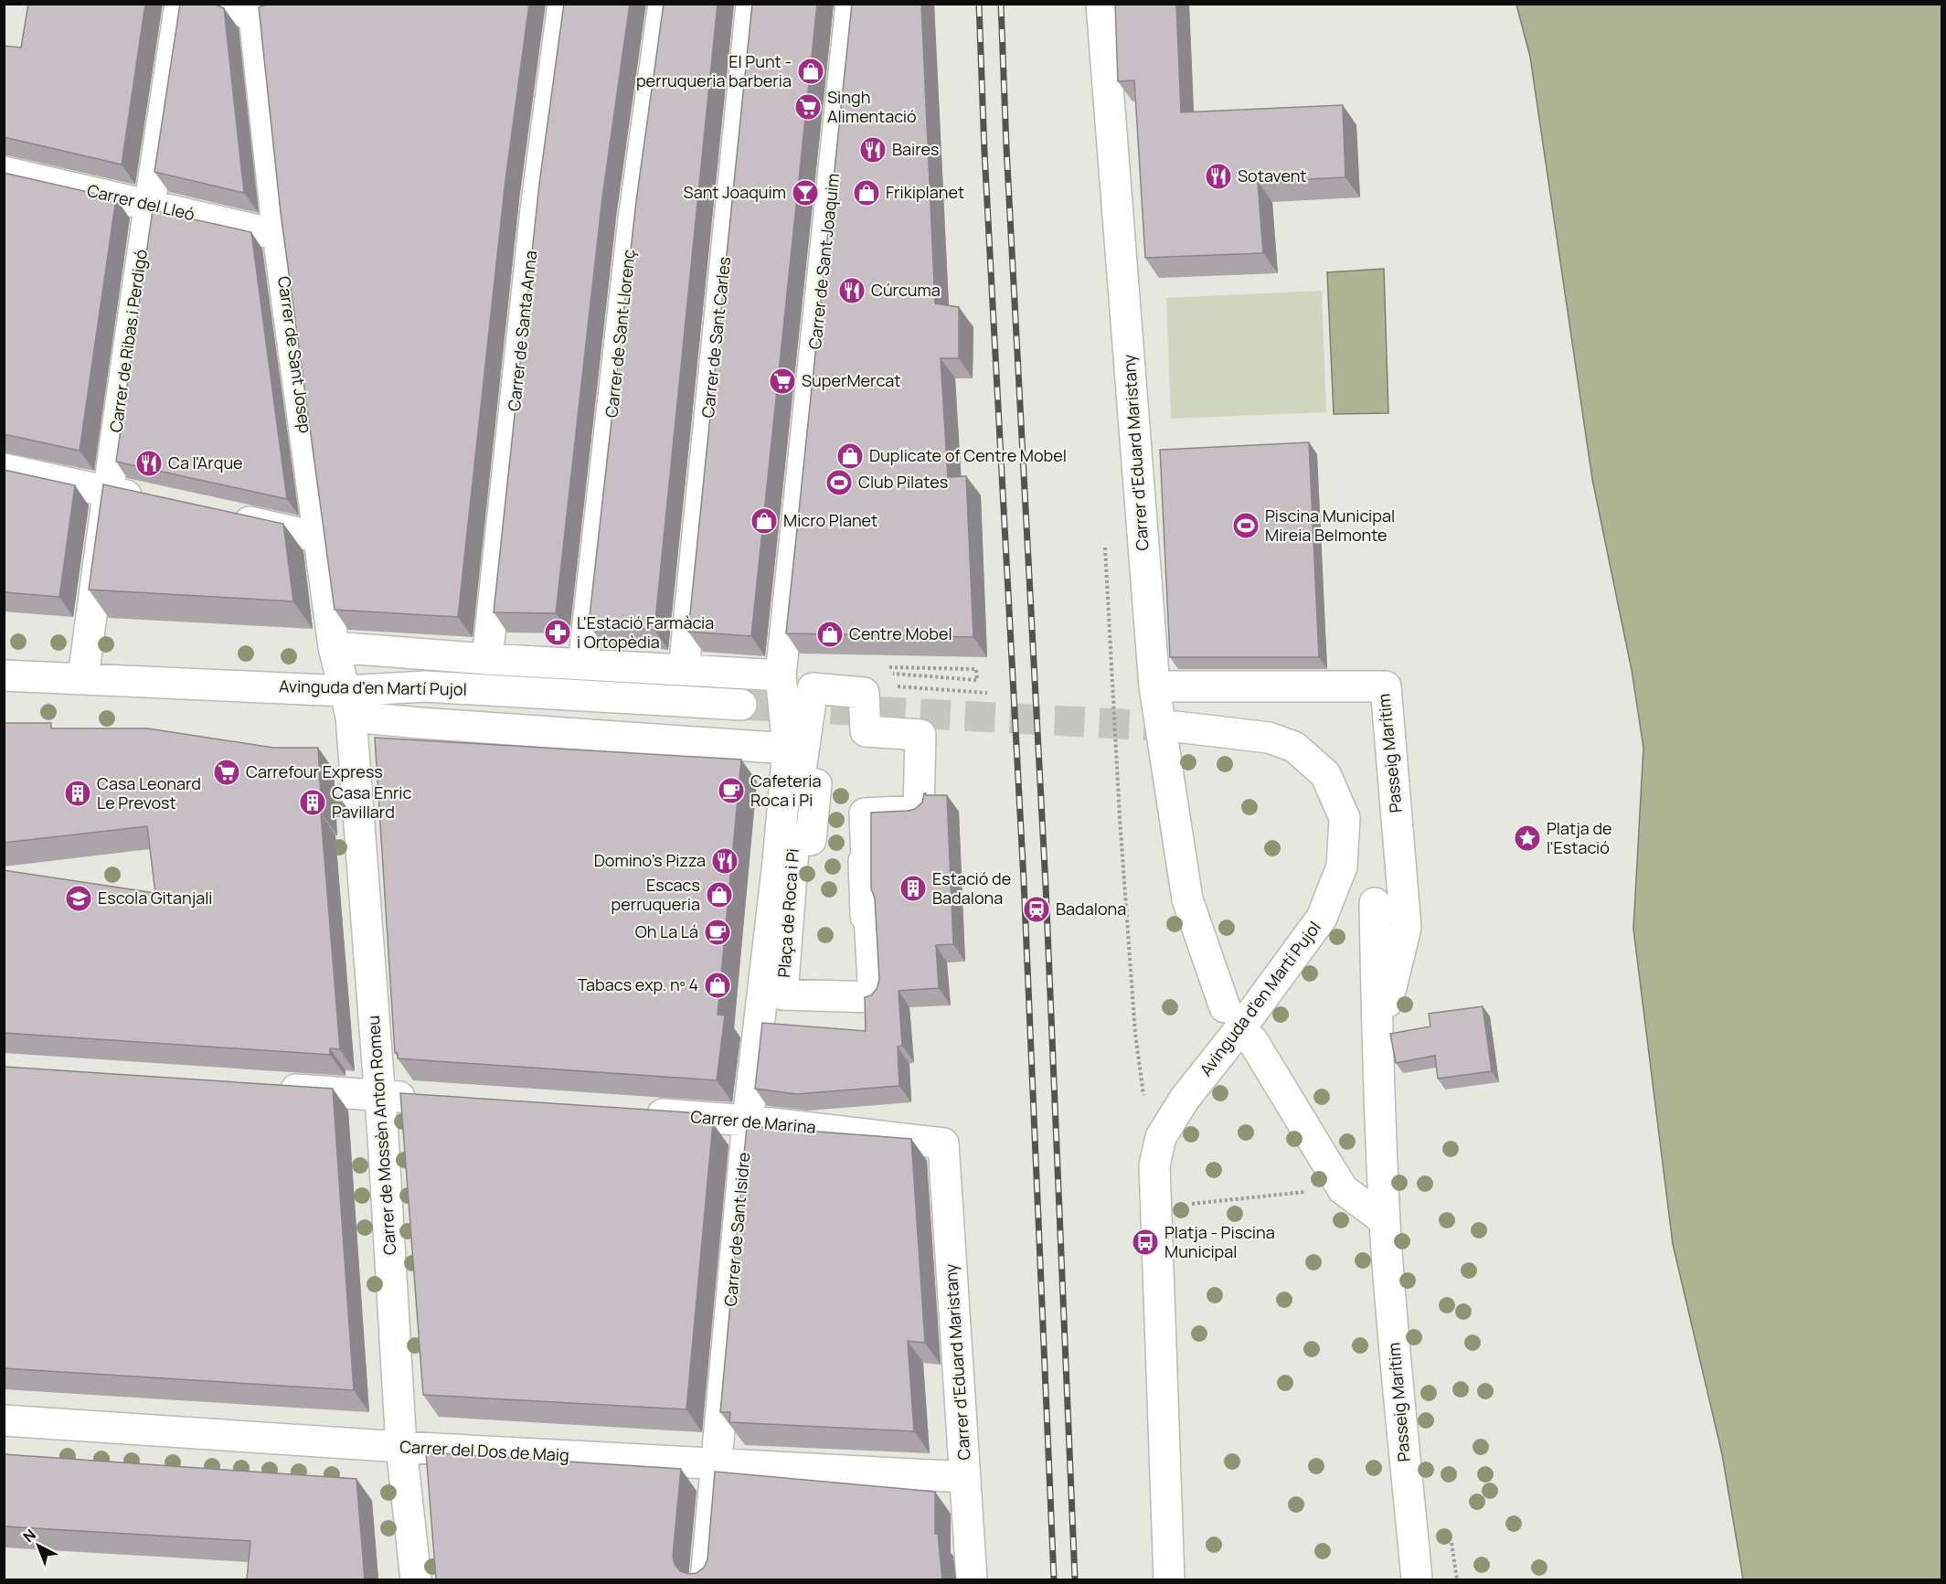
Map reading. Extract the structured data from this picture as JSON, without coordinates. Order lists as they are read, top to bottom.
{
  "streets": {
    "street": [
      "Carrer del Lleó",
      "Carrer de Sant Joaquim",
      "Carrer de Santa Anna",
      "Carrer de Sant Llorenç",
      "Carrer de Sant Carles",
      "Carrer de Ribas i Perdigó",
      "Carrer de Sant Josep",
      "Carrer d'Eduard Maristany",
      "Avinguda d'en Martí Pujol",
      "Passeig Marítim",
      "Plaça de Roca i Pi",
      "Carrer de Marina",
      "Carrer de Mossèn Anton Romeu",
      "Carrer de Sant Isidre",
      "Carrer del Dos de Maig"
    ]
  },
  "crossings": [
    ["Carrer del Lleó", "Carrer de Ribas i Perdigó"],
    ["Carrer del Lleó", "Carrer de Sant Josep"],
    ["Carrer de Sant Joaquim", "Avinguda d'en Martí Pujol"],
    ["Carrer de Sant Joaquim", "Carrer de Sant Isidre"],
    ["Carrer de Santa Anna", "Avinguda d'en Martí Pujol"],
    ["Carrer de Sant Llorenç", "Avinguda d'en Martí Pujol"],
    ["Carrer de Sant Carles", "Avinguda d'en Martí Pujol"],
    ["Carrer de Ribas i Perdigó", "Avinguda d'en Martí Pujol"],
    ["Carrer de Sant Josep", "Avinguda d'en Martí Pujol"],
    ["Carrer de Sant Josep", "Carrer de Mossèn Anton Romeu"],
    ["Carrer d'Eduard Maristany", "Passeig Marítim"],
    ["Carrer d'Eduard Maristany", "Carrer de Marina"],
    ["Carrer d'Eduard Maristany", "Carrer del Dos de Maig"],
    ["Avinguda d'en Martí Pujol", "Carrer de Mossèn Anton Romeu"],
    ["Avinguda d'en Martí Pujol", "Carrer de Sant Isidre"],
    ["Carrer de Marina", "Carrer de Sant Isidre"],
    ["Carrer de Mossèn Anton Romeu", "Carrer del Dos de Maig"],
    ["Carrer de Sant Isidre", "Carrer del Dos de Maig"]
  ],
  "places": {
    "shop": [
      "El Punt - perruqueria barberia",
      "Frikiplanet",
      "Duplicate of Centre Mobel",
      "Micro Planet",
      "Centre Mobel",
      "Escacs perruqueria",
      "Tabacs exp. nº 4"
    ],
    "supermarket": ["Singh Alimentació", "SuperMercat", "Carrefour Express"],
    "restaurant": [
      "Baires",
      "Sotavent",
      "Cúrcuma",
      "Ca l'Arque",
      "Domino's Pizza"
    ],
    "bar": ["Sant Joaquim"],
    "sports": ["Club Pilates", "Piscina Municipal Mireia Belmonte"],
    "pharmacy": ["L'Estació Farmàcia i Ortopèdia"],
    "cafe": ["Cafeteria Roca i Pi", "Oh La Lá"],
    "building": ["Casa Leonard Le Prevost", "Casa Enric Pavillard", "Estació de Badalona"],
    "place": ["Platja de l'Estació"],
    "school or university": ["Escola Gitanjali"],
    "station": ["Badalona"],
    "bus stop": ["Platja - Piscina Municipal"]
  },
  "north": "top left"
}
